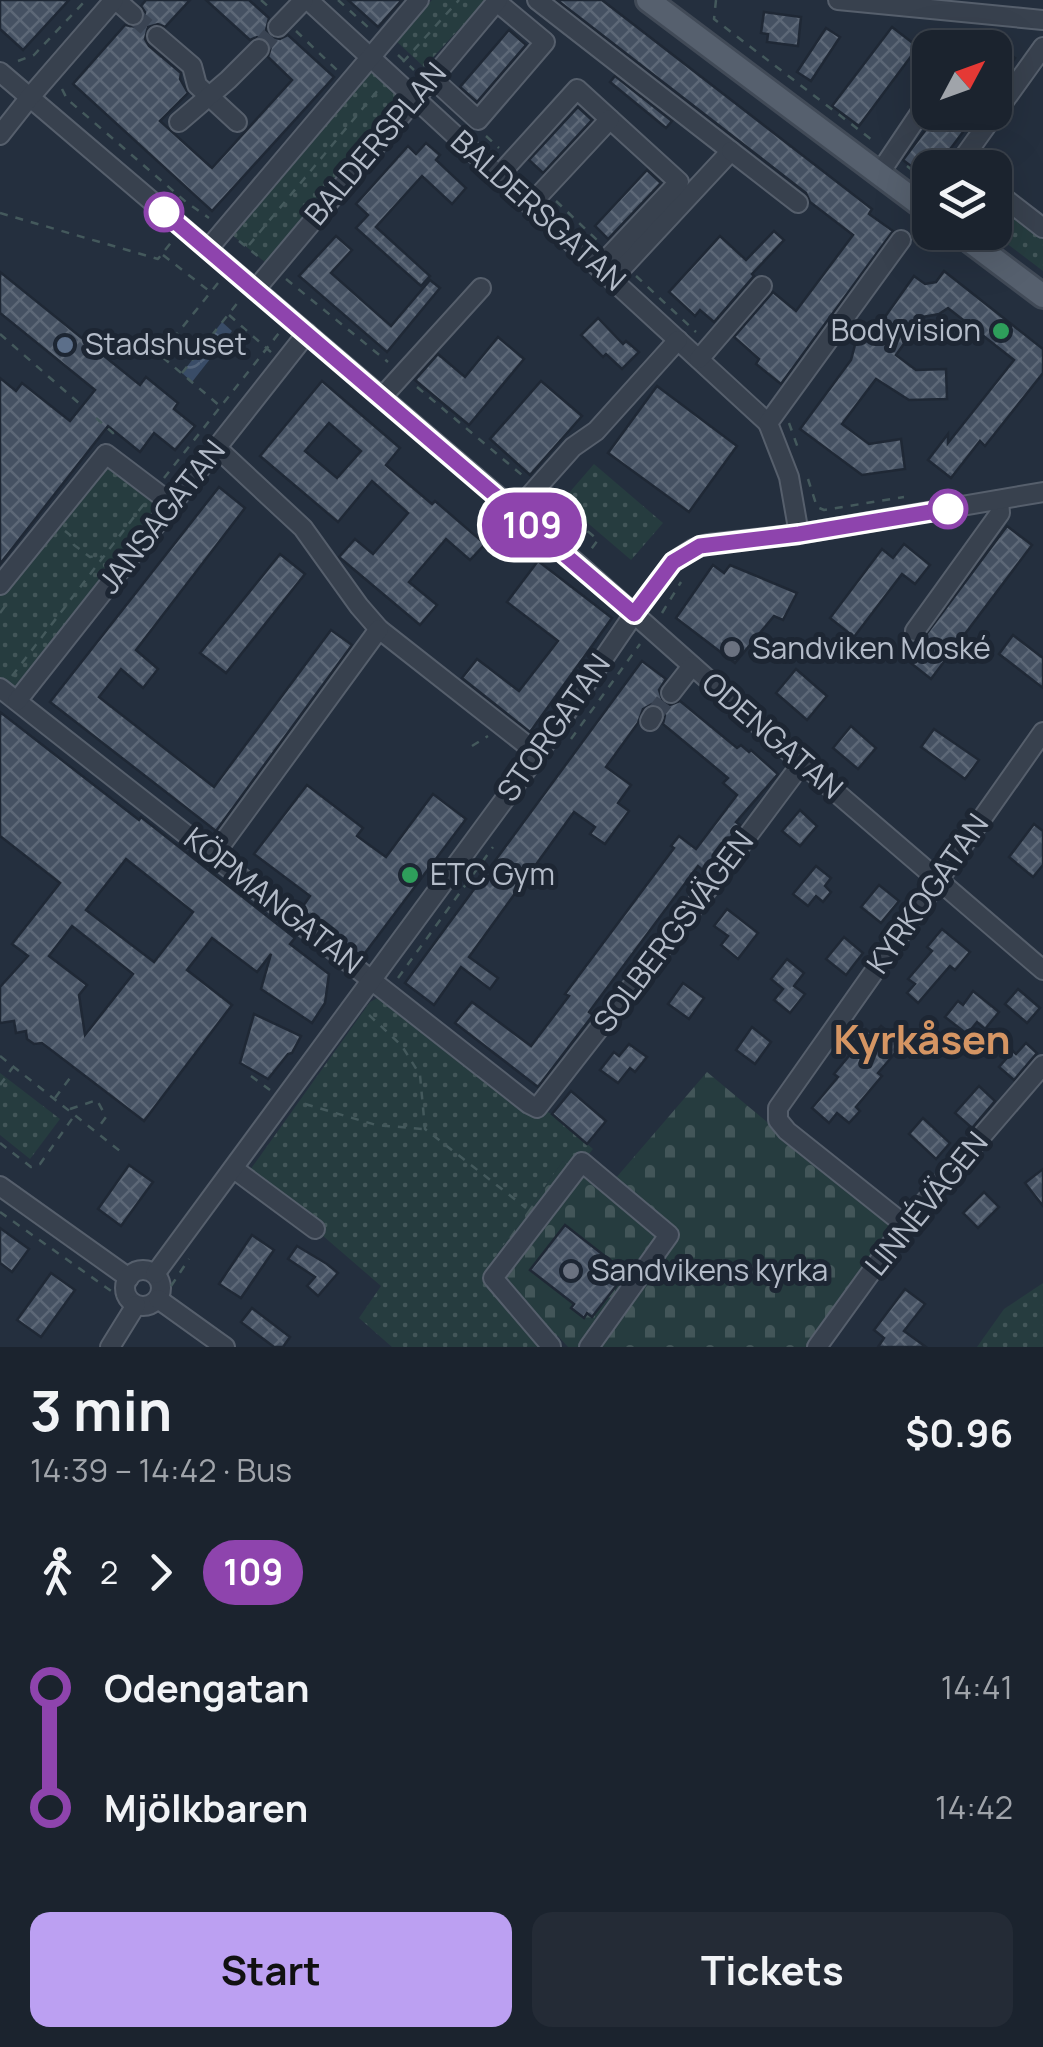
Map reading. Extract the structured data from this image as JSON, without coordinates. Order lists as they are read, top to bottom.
{
  "streets": {
    "street": [
      "BALDERSPLAN",
      "BALDERSGATAN",
      "JANSAGATAN",
      "STORGATAN",
      "ODENGATAN",
      "KYRKOGATAN",
      "KÖPMANGATAN",
      "SOLBERGSVÄGEN",
      "LINNÉVÄGEN"
    ]
  },
  "crossings": [
    ["BALDERSPLAN", "BALDERSGATAN"],
    ["BALDERSPLAN", "ODENGATAN"],
    ["JANSAGATAN", "ODENGATAN"],
    ["JANSAGATAN", "KÖPMANGATAN"],
    ["STORGATAN", "ODENGATAN"],
    ["STORGATAN", "KÖPMANGATAN"],
    ["ODENGATAN", "KYRKOGATAN"],
    ["ODENGATAN", "SOLBERGSVÄGEN"],
    ["KYRKOGATAN", "LINNÉVÄGEN"],
    ["KÖPMANGATAN", "SOLBERGSVÄGEN"]
  ],
  "districts": ["Kyrkåsen"],
  "places": [
    "Bodyvision",
    "Stadshuset",
    "Sandviken Moské",
    "ETC Gym",
    "Sandvikens kyrka"
  ],
  "lines": ["bus line 109"],
  "north": "top right",
  "page": {
    "on_map": "109",
    "heading": ["3 min", "14:39 – 14:42 · Bus", "$0.96"],
    "legs": ["2", "109"],
    "list": [
      {
        "name": "Odengatan",
        "value": "14:41"
      },
      {
        "name": "Mjölkbaren",
        "value": "14:42"
      }
    ],
    "buttons": ["Start", "Tickets"]
  }
}
